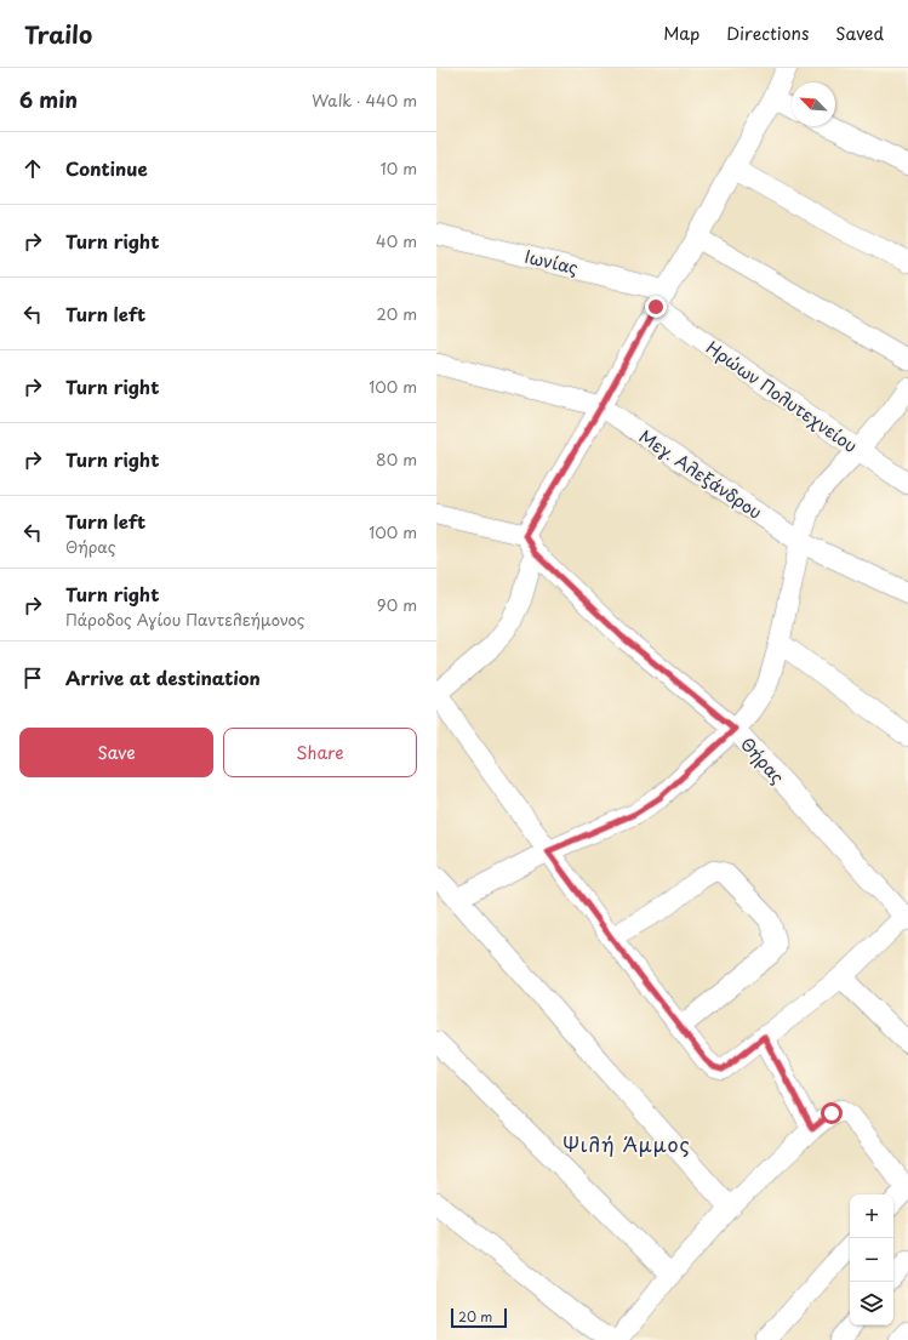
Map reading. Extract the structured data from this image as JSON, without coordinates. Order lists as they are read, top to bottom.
{
  "streets": {
    "street": [
      "Ιωνίας",
      "Ηρώων Πολυτεχνείου",
      "Μεγ. Αλεξάνδρου",
      "Θήρας"
    ]
  },
  "crossings": [
    ["Ιωνίας", "Ηρώων Πολυτεχνείου"]
  ],
  "districts": ["Ψιλή Άμμος"],
  "scale_bar": "20 m",
  "north": "top left",
  "page": {
    "header": "Trailo",
    "nav": ["Map", "Directions", "Saved"],
    "heading": ["6 min", "Walk · 440 m"],
    "list": [
      ["Continue", "10 m"],
      ["Turn right", "40 m"],
      ["Turn left", "20 m"],
      ["Turn right", "100 m"],
      ["Turn right", "80 m"],
      ["Turn left", "Θήρας", "100 m"],
      ["Turn right", "Πάροδος Αγίου Παντελεήμονος", "90 m"],
      "Arrive at destination"
    ],
    "buttons": ["Save", "Share"],
    "map_buttons": ["+", "−"],
    "scale": "20 m"
  }
}
